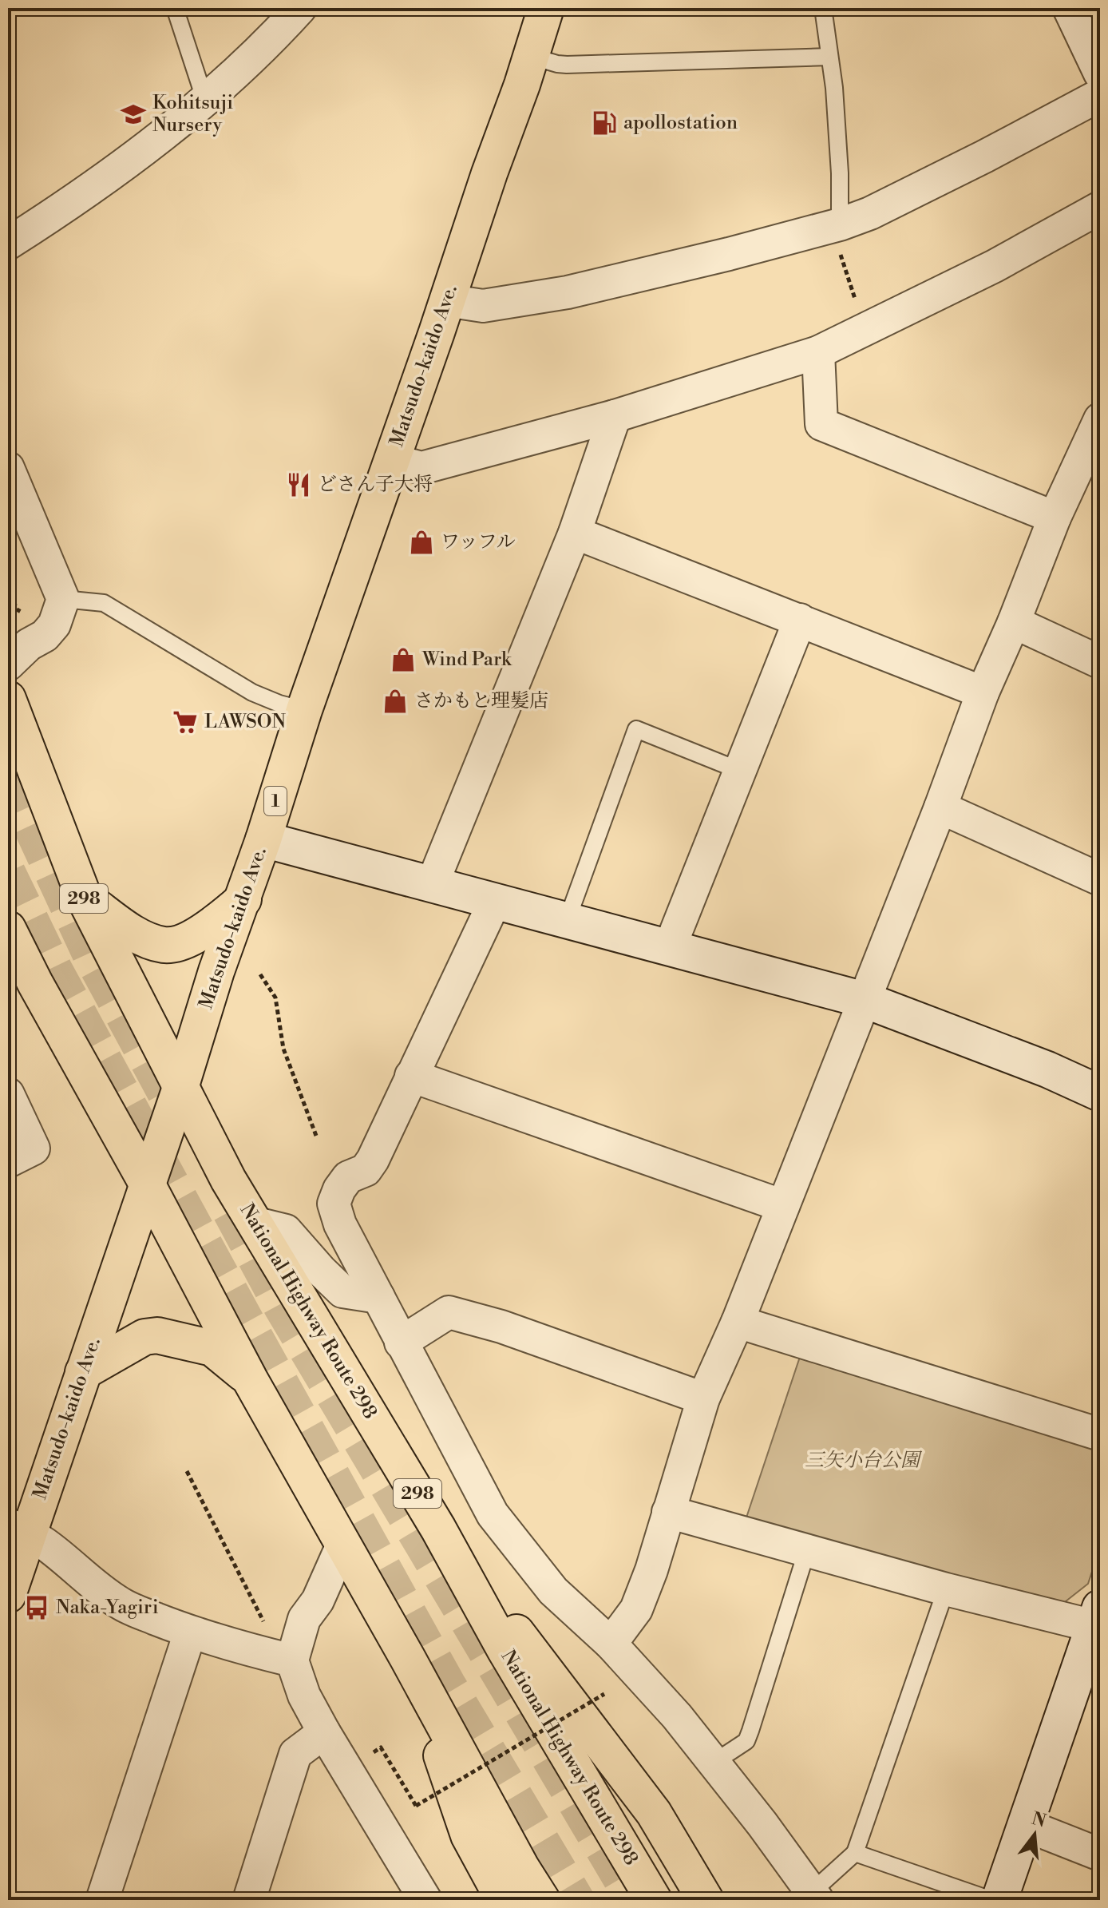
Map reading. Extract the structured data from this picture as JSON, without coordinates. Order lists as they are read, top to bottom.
{
  "streets": {
    "main road": [
      "Matsudo-kaido Ave.",
      "1",
      "298",
      "National Highway Route 298"
    ]
  },
  "crossings": [
    ["Matsudo-kaido Ave.", "National Highway Route 298"]
  ],
  "parks": ["三矢小台公園"],
  "places": {
    "school or university": ["Kohitsuji Nursery"],
    "fuel station": ["apollostation"],
    "restaurant": ["どさん子大将"],
    "shop": ["ワッフル", "Wind Park", "さかもと理髪店"],
    "supermarket": ["LAWSON"],
    "bus stop": ["Naka-Yagiri"]
  },
  "north": "top"
}
